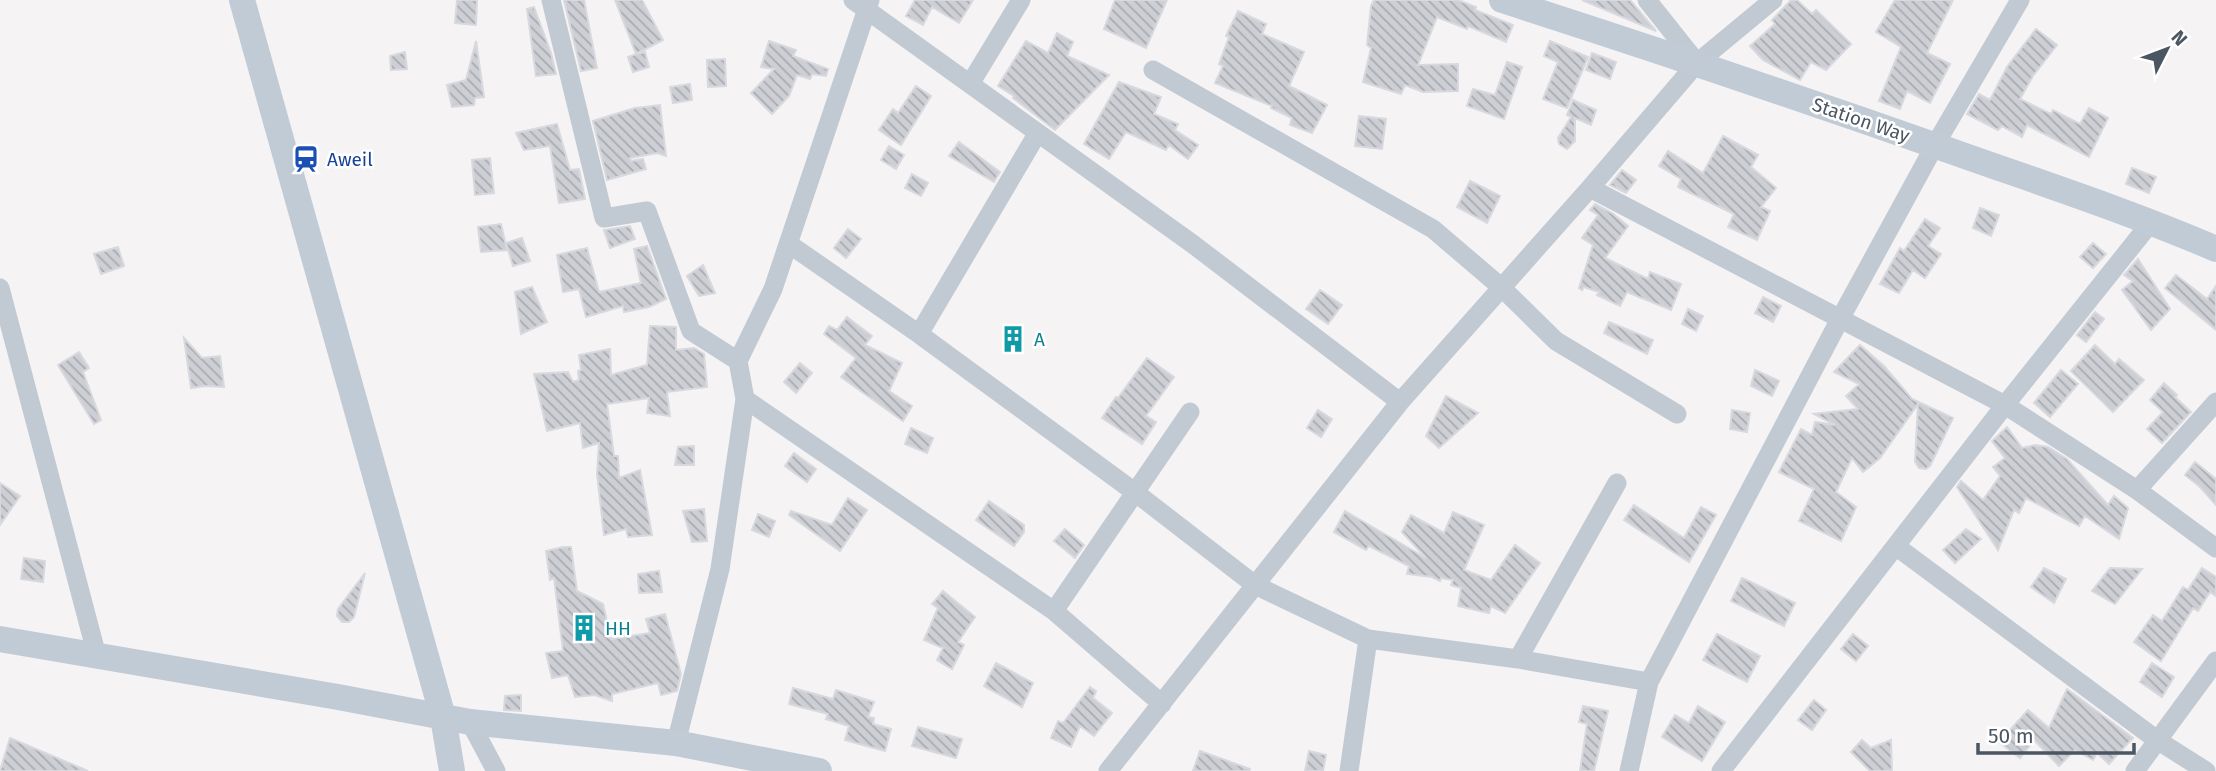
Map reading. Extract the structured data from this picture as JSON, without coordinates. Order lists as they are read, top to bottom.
{
  "streets": {
    "street": ["Station Way"]
  },
  "places": {
    "station": ["Aweil"],
    "building": ["A", "HH"]
  },
  "scale_bar": "50 m",
  "north": "top right"
}
